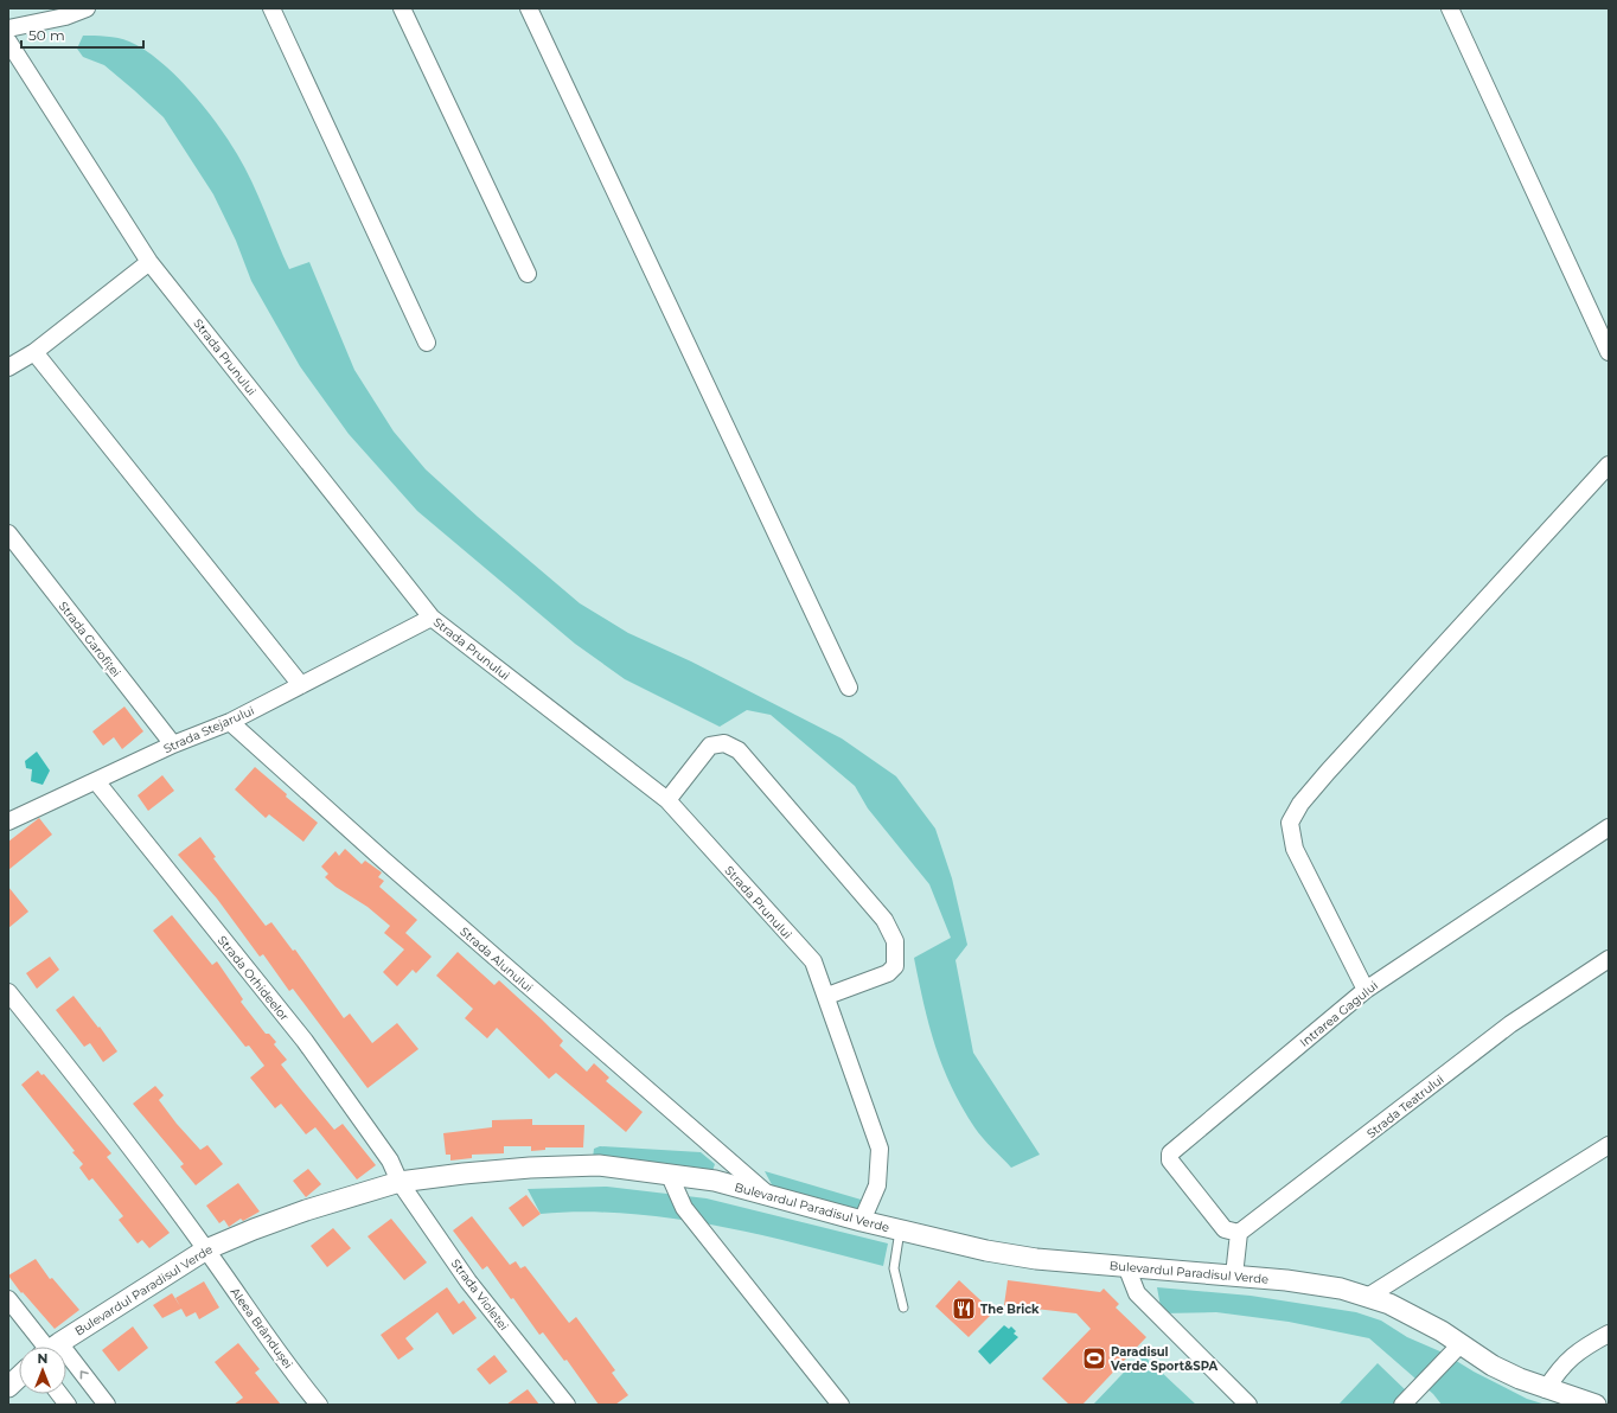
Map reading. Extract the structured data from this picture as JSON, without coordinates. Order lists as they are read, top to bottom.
{
  "streets": {
    "street": [
      "Strada Prunului",
      "Strada Garofiței",
      "Strada Stejarului",
      "Strada Alunului",
      "Strada Orhideelor",
      "Intrarea Gagului",
      "Strada Teatrului",
      "Bulevardul Paradisul Verde",
      "Strada Violetei",
      "Aleea Brândușei"
    ]
  },
  "crossings": [
    ["Strada Prunului", "Strada Stejarului"],
    ["Strada Prunului", "Bulevardul Paradisul Verde"],
    ["Strada Garofiței", "Strada Stejarului"],
    ["Strada Stejarului", "Strada Alunului"],
    ["Strada Stejarului", "Strada Orhideelor"],
    ["Strada Alunului", "Bulevardul Paradisul Verde"],
    ["Strada Orhideelor", "Bulevardul Paradisul Verde"],
    ["Strada Orhideelor", "Strada Violetei"],
    ["Intrarea Gagului", "Strada Teatrului"],
    ["Bulevardul Paradisul Verde", "Strada Violetei"],
    ["Bulevardul Paradisul Verde", "Aleea Brândușei"]
  ],
  "places": {
    "restaurant": ["The Brick"],
    "sports": ["Paradisul Verde Sport&SPA"]
  },
  "scale_bar": "50 m",
  "north": "top"
}
